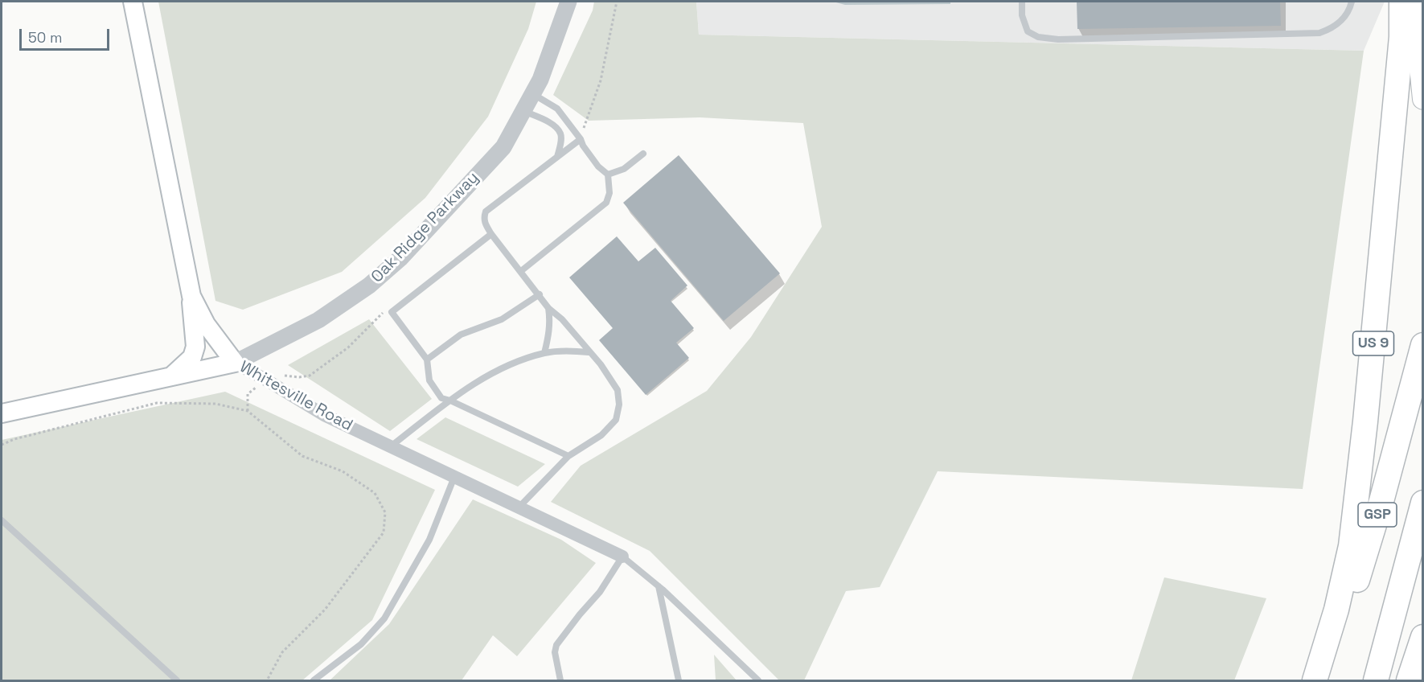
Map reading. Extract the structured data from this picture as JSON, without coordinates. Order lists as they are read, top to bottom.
{
  "streets": {
    "highway": ["US 9", "GSP"],
    "main road": ["Oak Ridge Parkway", "Whitesville Road"]
  },
  "crossings": [
    ["Oak Ridge Parkway", "Whitesville Road"]
  ],
  "scale_bar": "50 m"
}
